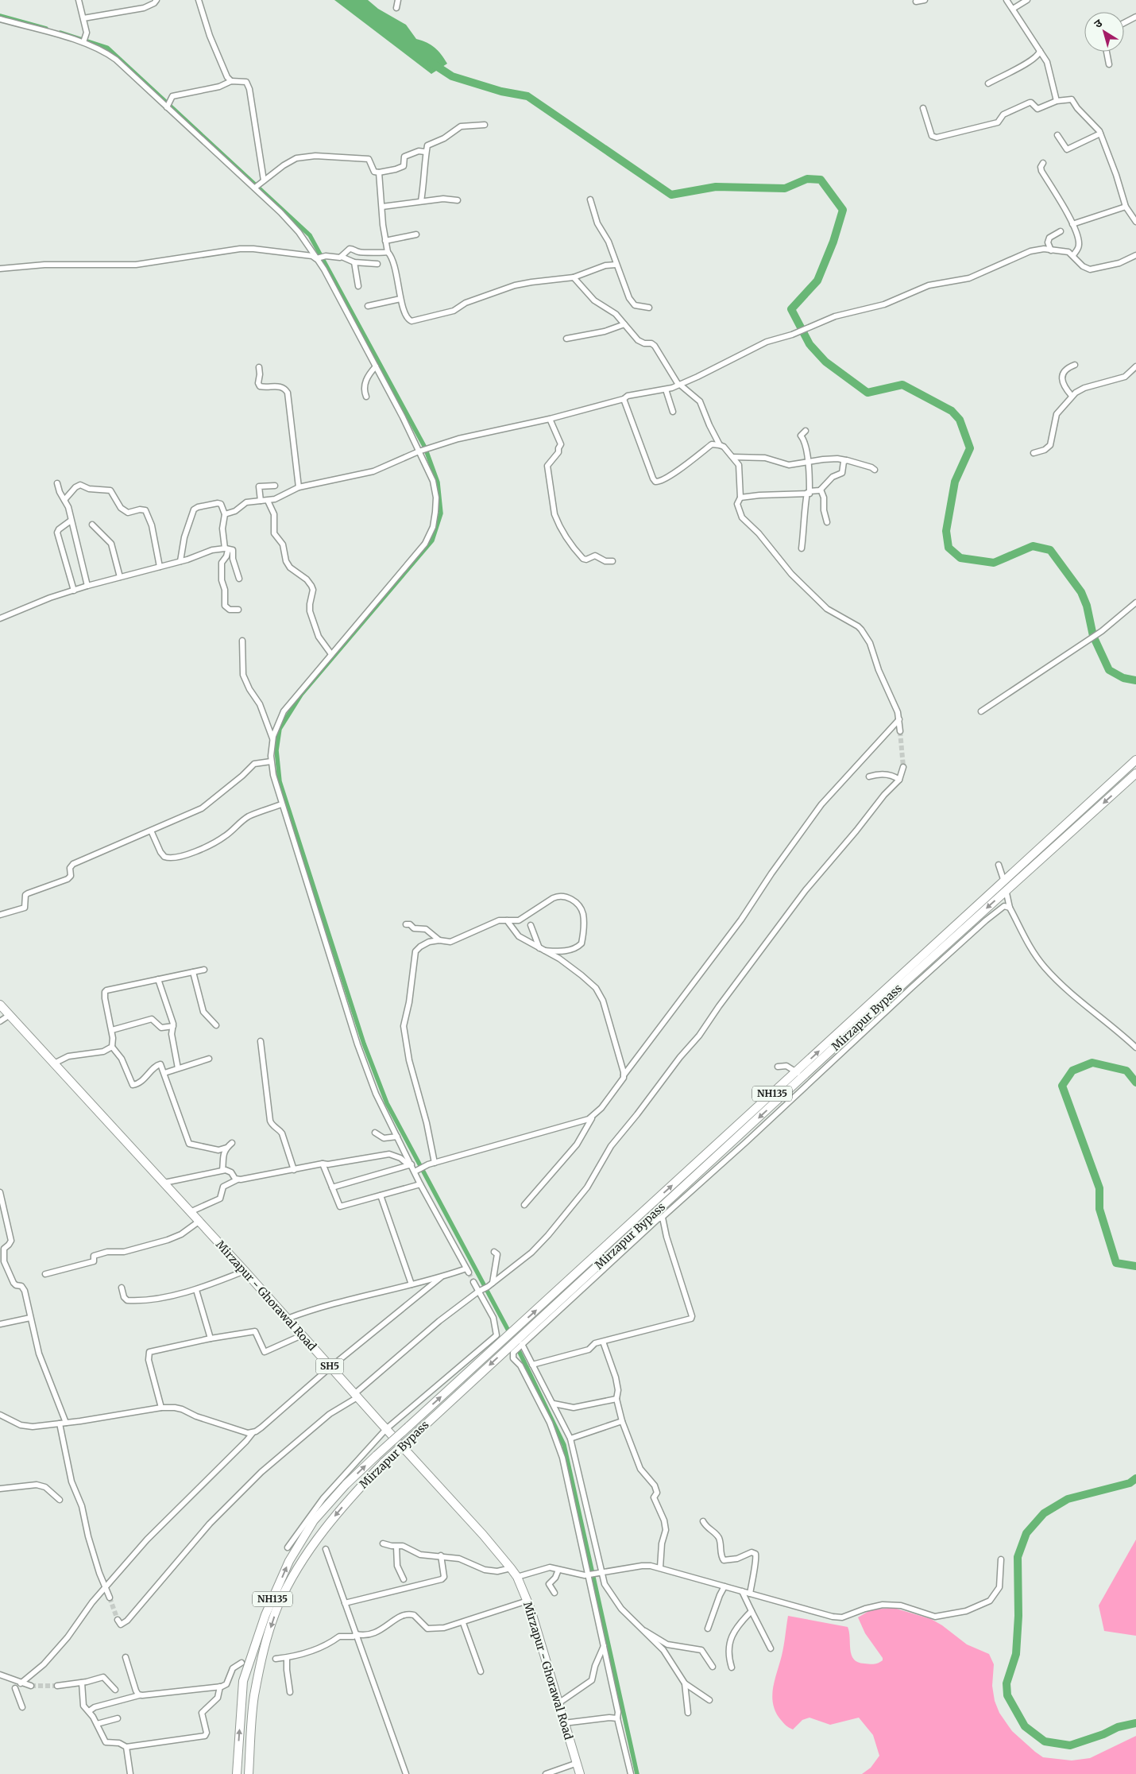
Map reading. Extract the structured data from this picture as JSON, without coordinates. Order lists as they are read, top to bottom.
{
  "streets": {
    "main road": [
      "Mirzapur Bypass",
      "NH135",
      "Mirzapur - Ghorawal Road",
      "SH5"
    ]
  },
  "north": "top left"
}
